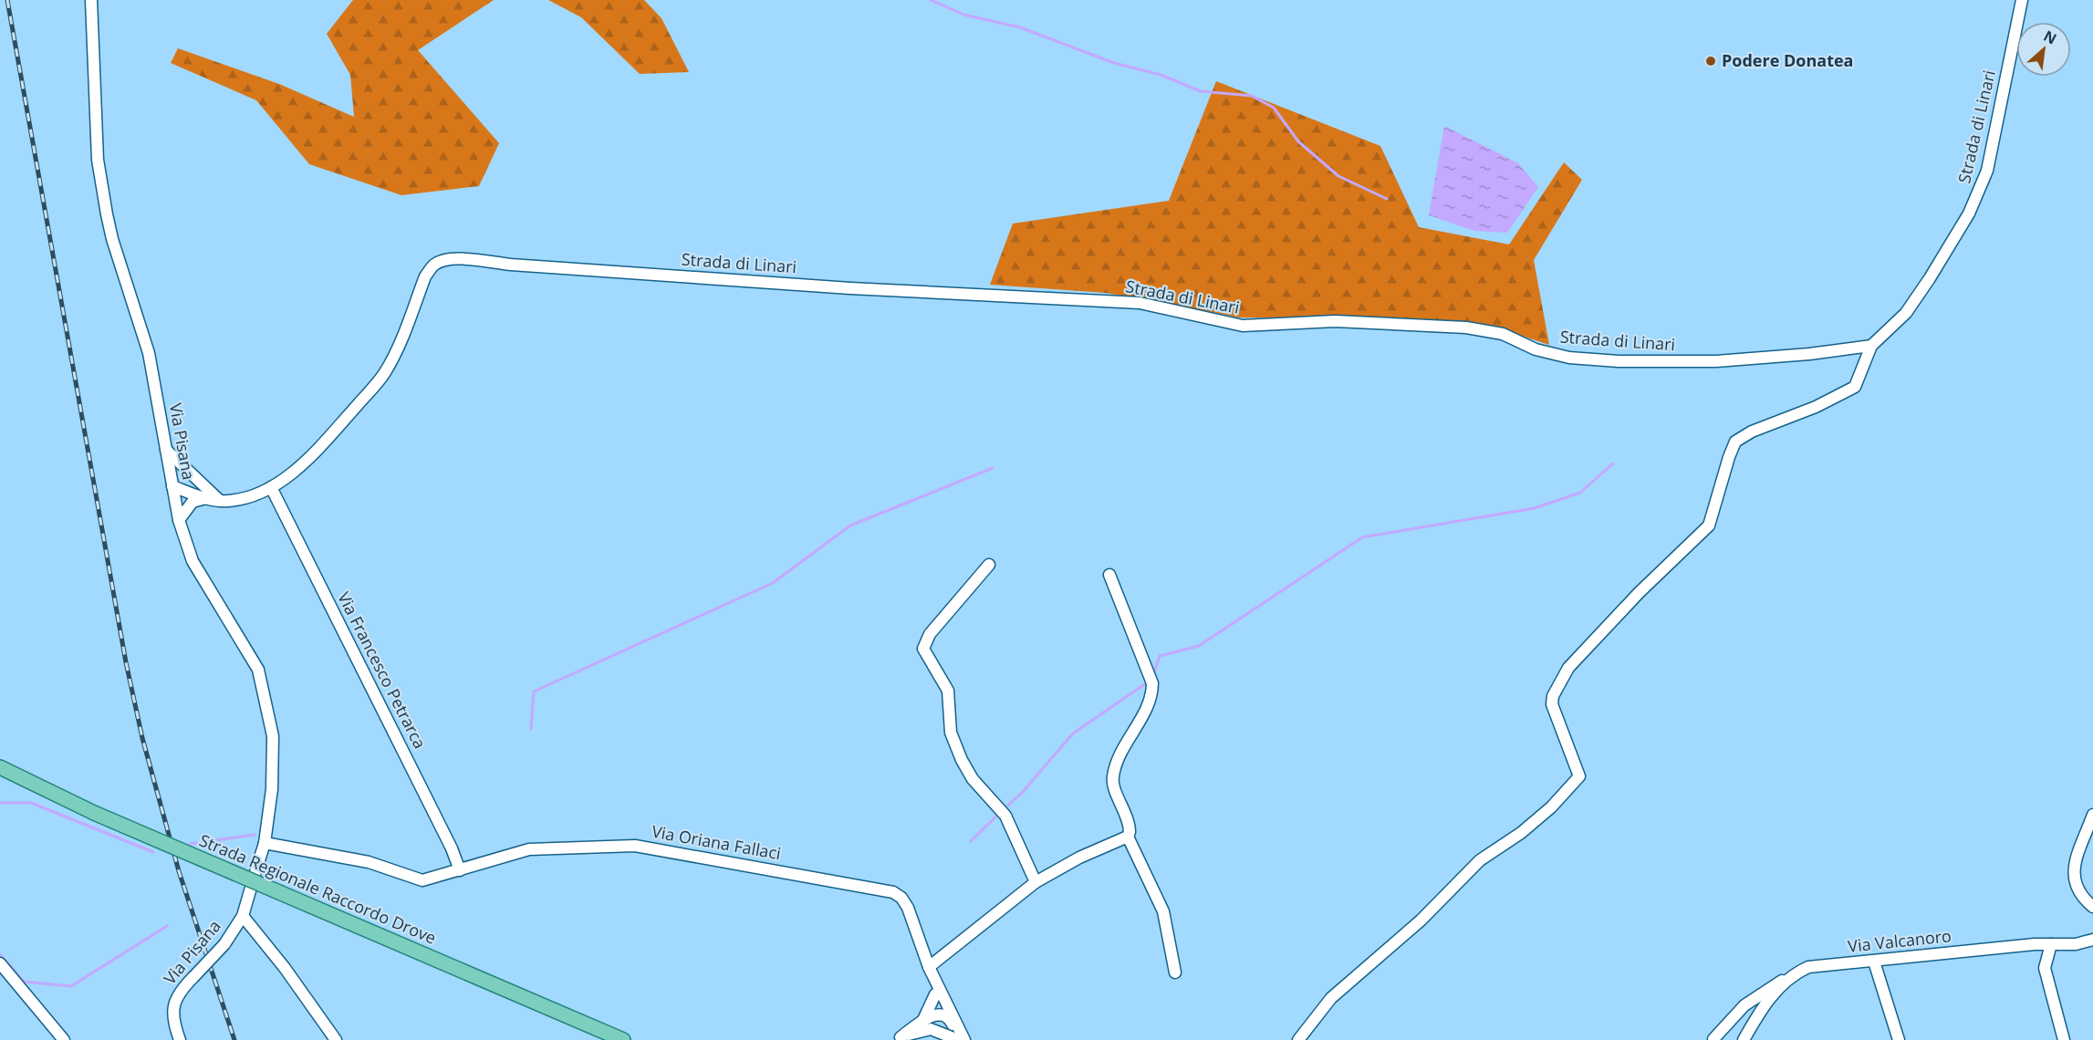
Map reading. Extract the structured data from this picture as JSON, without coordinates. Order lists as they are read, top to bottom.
{
  "streets": {
    "main road": ["Strada Regionale Raccordo Drove"],
    "street": [
      "Strada di Linari",
      "Via Pisana",
      "Via Francesco Petrarca",
      "Via Oriana Fallaci",
      "Via Valcanoro"
    ]
  },
  "crossings": [
    ["Strada di Linari", "Via Pisana"],
    ["Strada di Linari", "Via Francesco Petrarca"],
    ["Via Pisana", "Via Oriana Fallaci"],
    ["Via Francesco Petrarca", "Via Oriana Fallaci"]
  ],
  "places": ["Podere Donatea"],
  "north": "top right"
}
